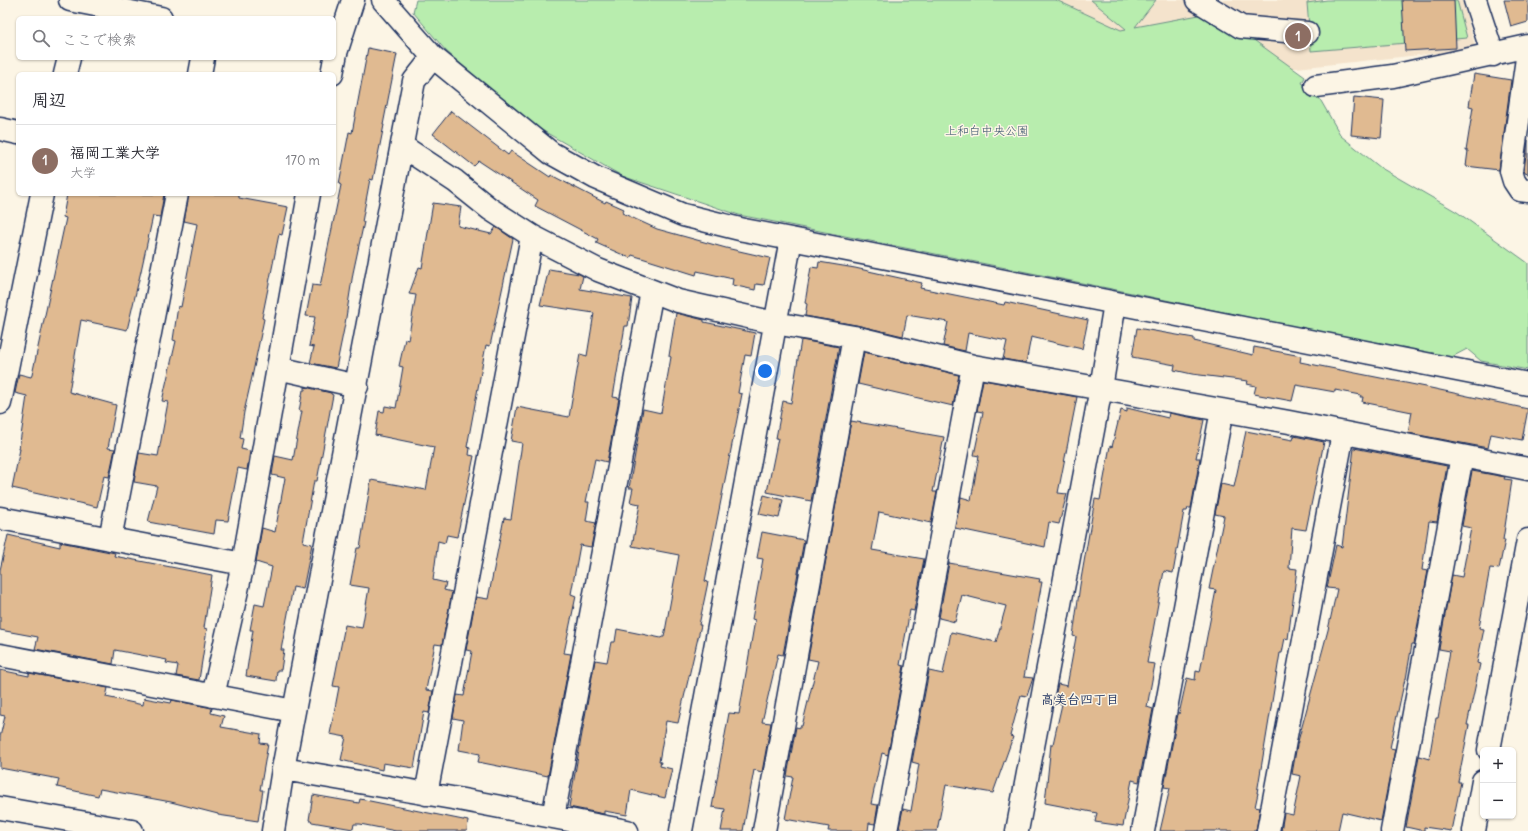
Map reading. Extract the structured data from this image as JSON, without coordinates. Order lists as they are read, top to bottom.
{
  "districts": ["高美台四丁目"],
  "parks": ["上和白中央公園"],
  "page": {
    "search": "ここで検索",
    "pins": "1",
    "heading": "周辺",
    "list": [
      {
        "mark": "1",
        "name": "福岡工業大学",
        "note": "大学",
        "value": "170 m"
      }
    ],
    "map_buttons": ["+", "−"]
  }
}
